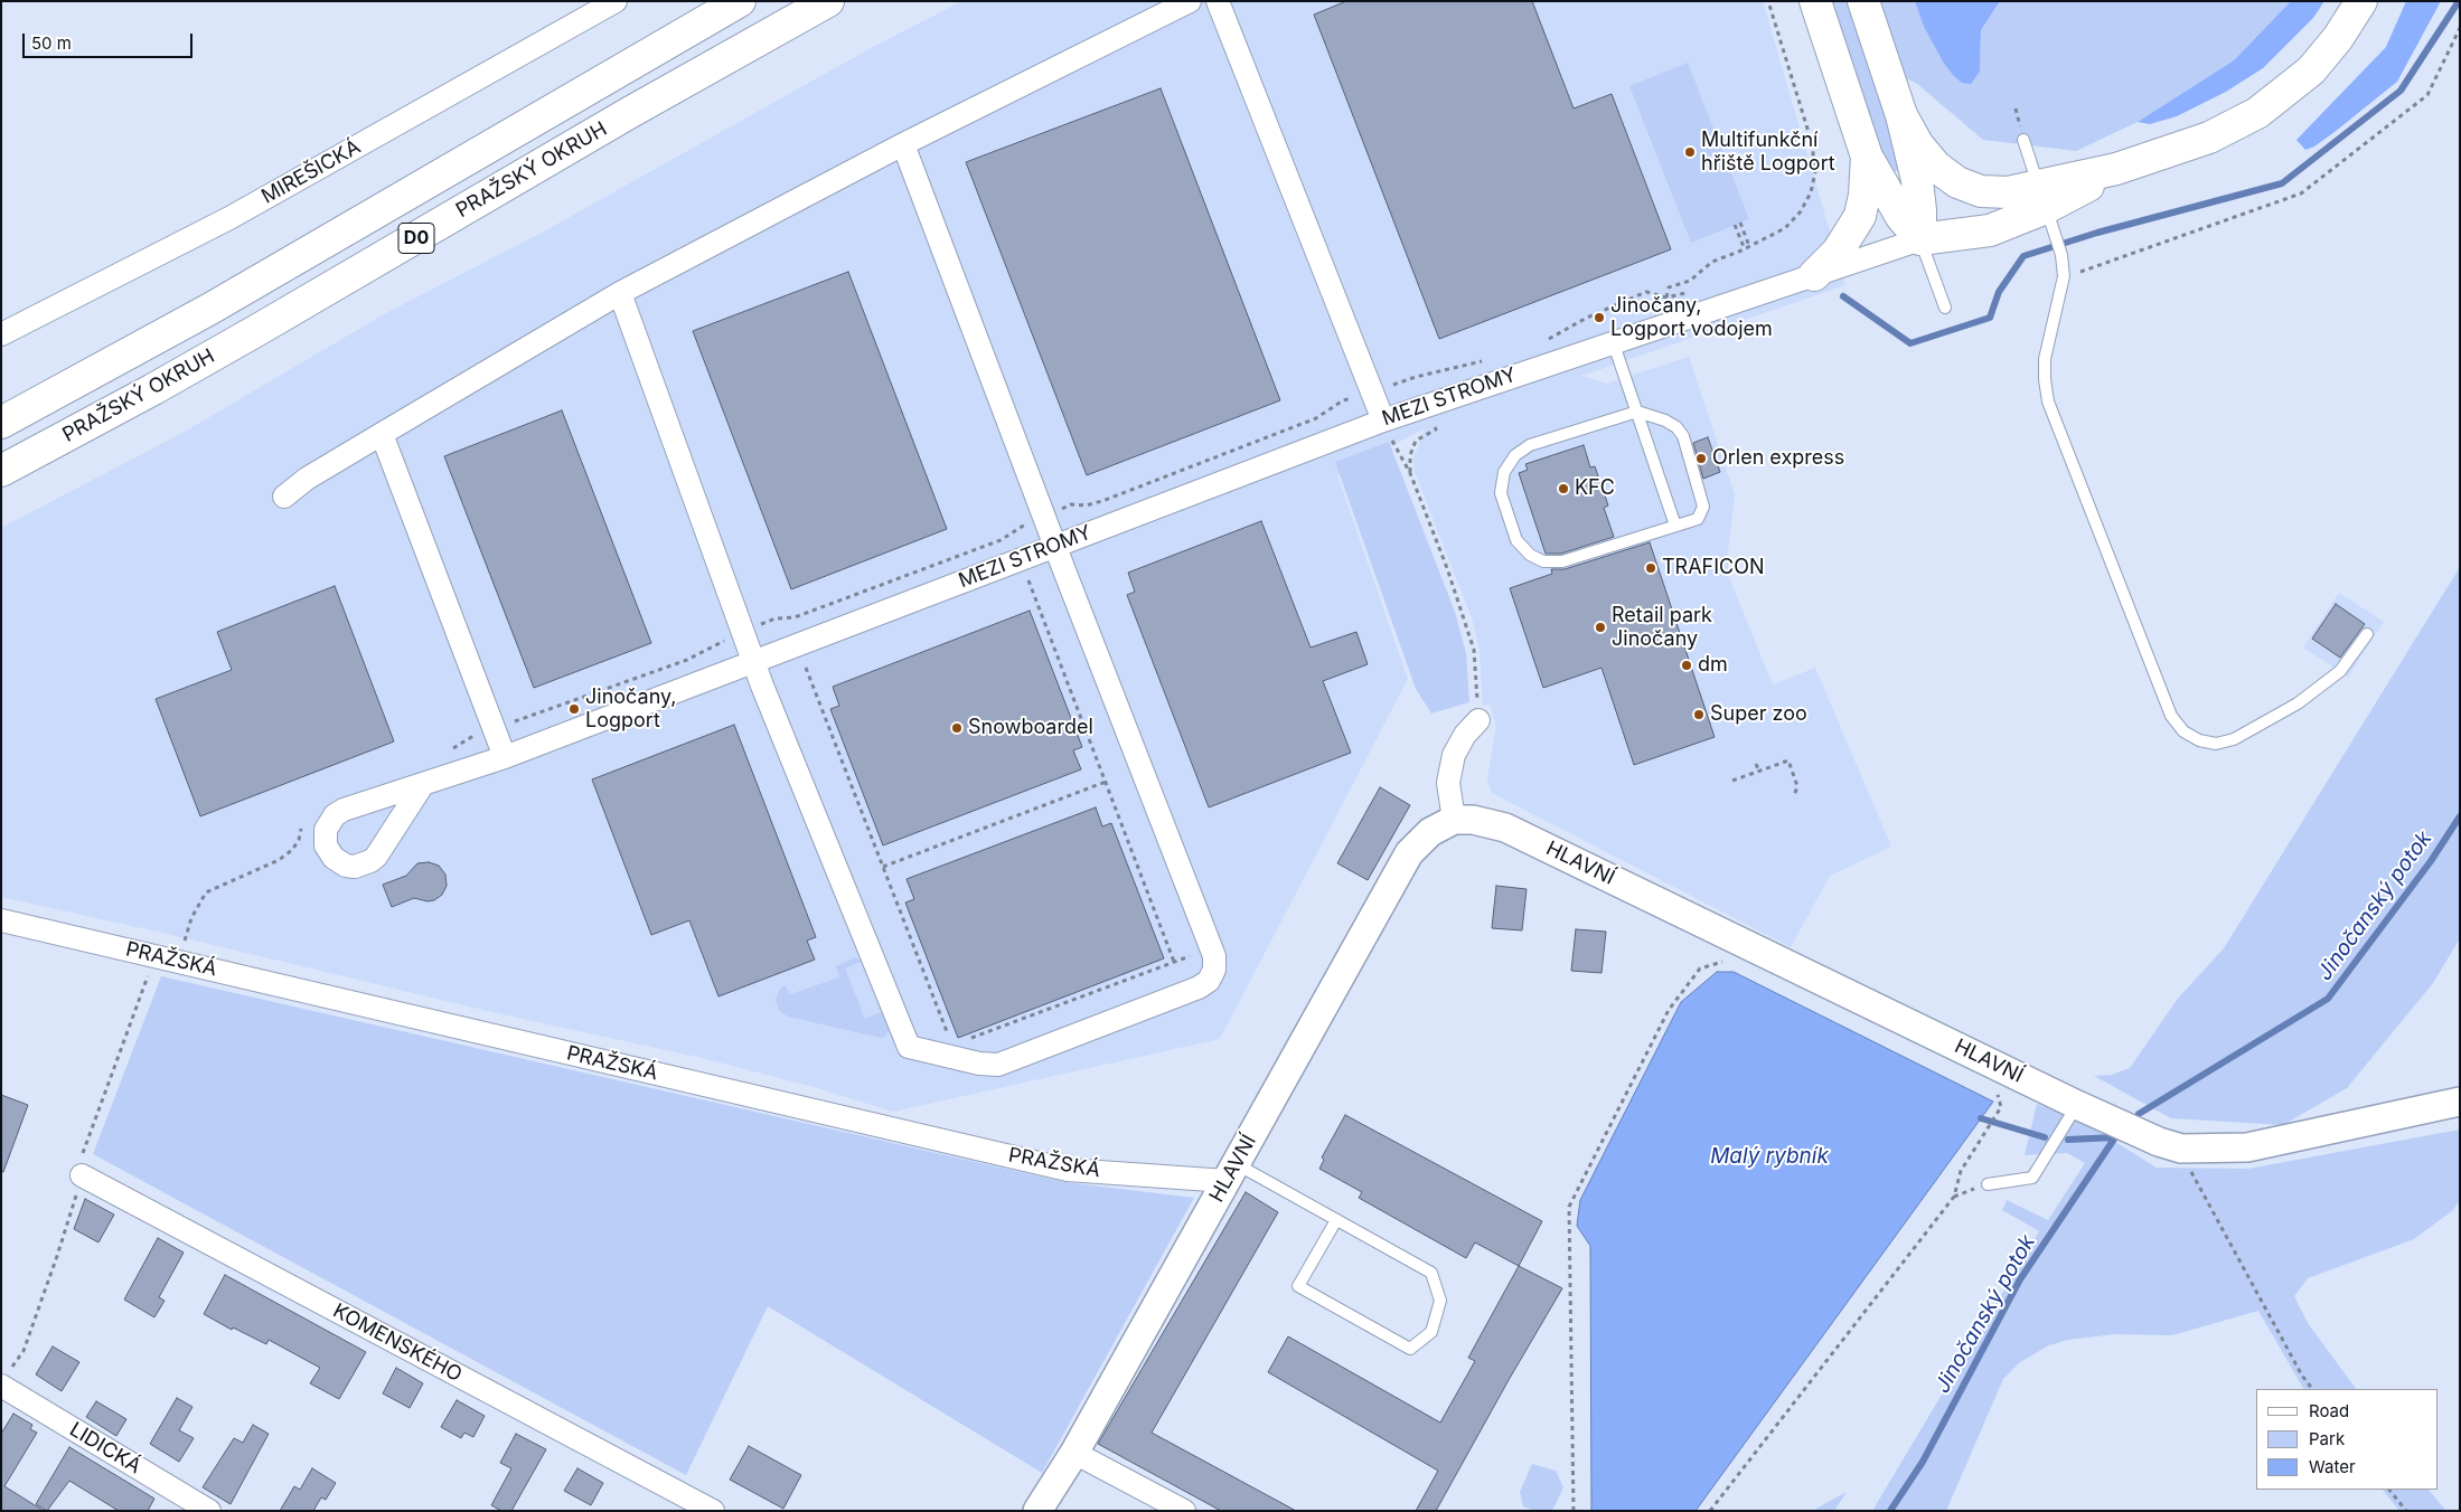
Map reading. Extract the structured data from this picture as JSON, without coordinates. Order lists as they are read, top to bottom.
{
  "streets": {
    "main road": ["PRAŽSKÝ OKRUH", "D0"],
    "street": [
      "MIREŠICKÁ",
      "MEZI STROMY",
      "HLAVNÍ",
      "PRAŽSKÁ",
      "KOMENSKÉHO",
      "LIDICKÁ"
    ]
  },
  "crossings": [
    ["HLAVNÍ", "PRAŽSKÁ"]
  ],
  "water": ["Jinočanský potok", "Malý rybník"],
  "places": [
    "Multifunkční hřiště Logport",
    "Jinočany, Logport vodojem",
    "Orlen express",
    "KFC",
    "TRAFICON",
    "Retail park Jinočany",
    "dm",
    "Jinočany, Logport",
    "Super zoo",
    "Snowboardel"
  ],
  "legend": ["Road", "Park", "Water"],
  "scale_bar": "50 m"
}
